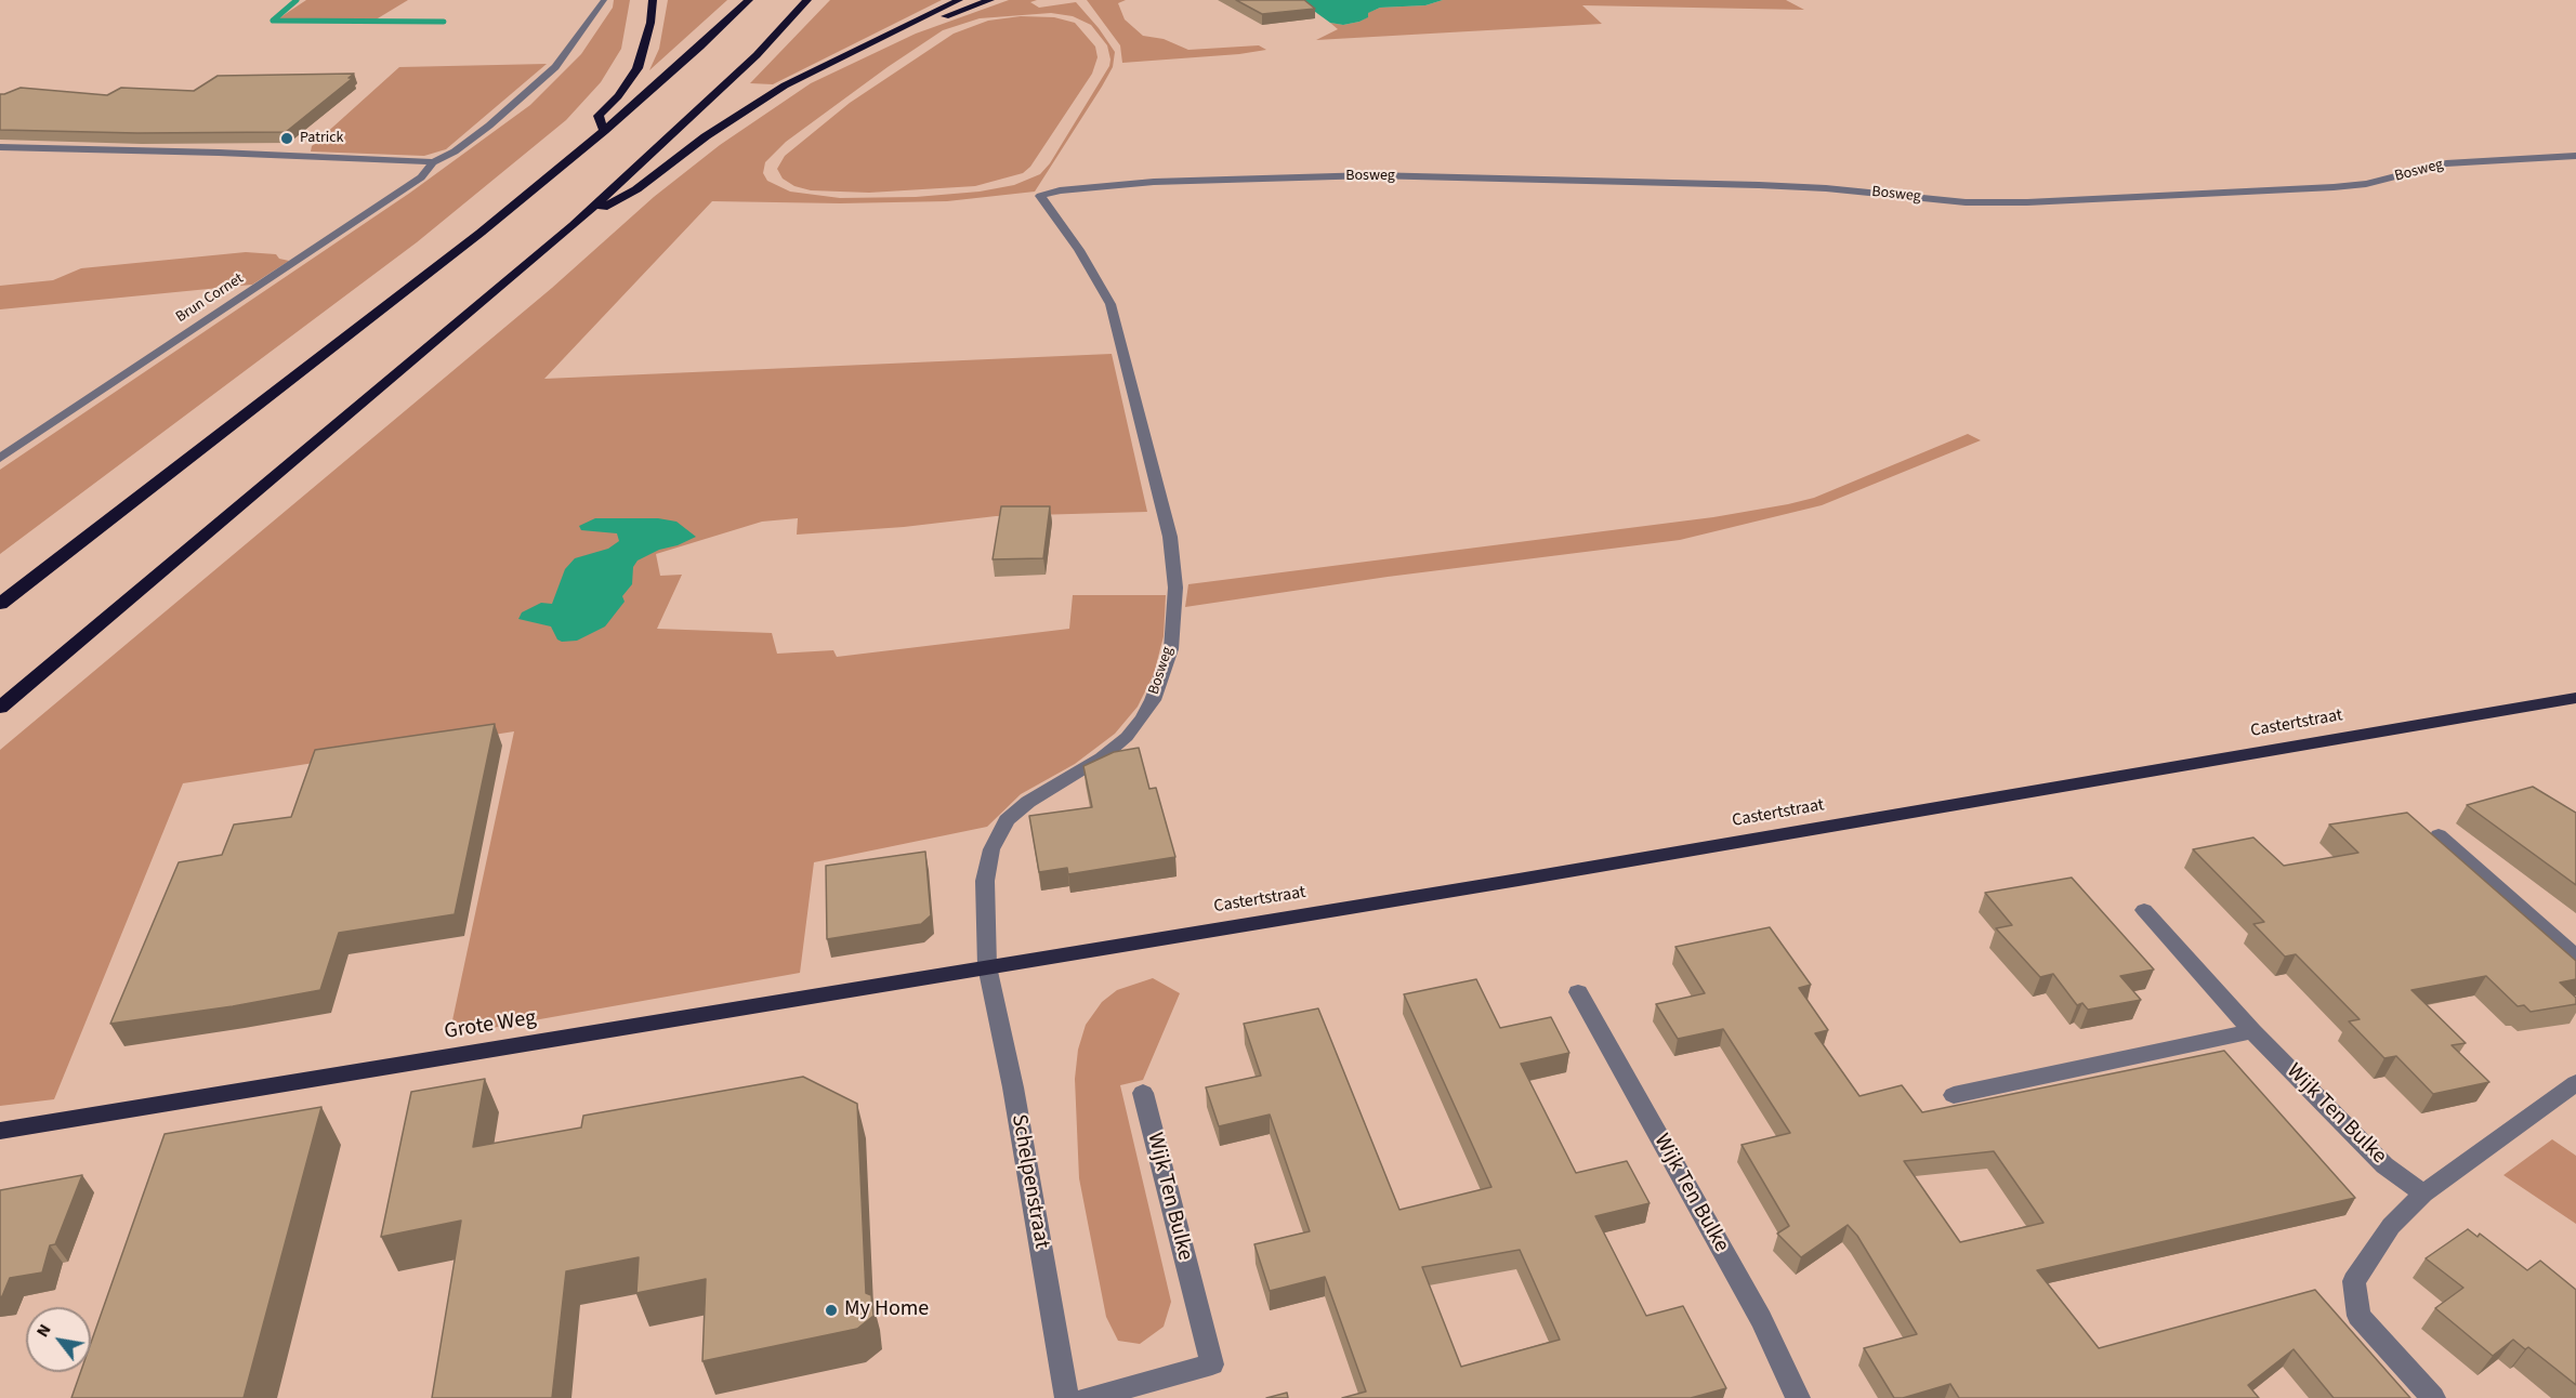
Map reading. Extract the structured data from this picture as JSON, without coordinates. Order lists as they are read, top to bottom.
{
  "streets": {
    "main road": ["Castertstraat", "Grote Weg"],
    "street": [
      "Bosweg",
      "Brun Cornet",
      "Wijk Ten Bulke",
      "Schelpenstraat"
    ]
  },
  "crossings": [
    ["Bosweg", "Castertstraat"],
    ["Bosweg", "Grote Weg"],
    ["Bosweg", "Schelpenstraat"],
    ["Castertstraat", "Grote Weg"],
    ["Castertstraat", "Schelpenstraat"],
    ["Grote Weg", "Schelpenstraat"]
  ],
  "places": ["Patrick", "My Home"],
  "north": "top left"
}
